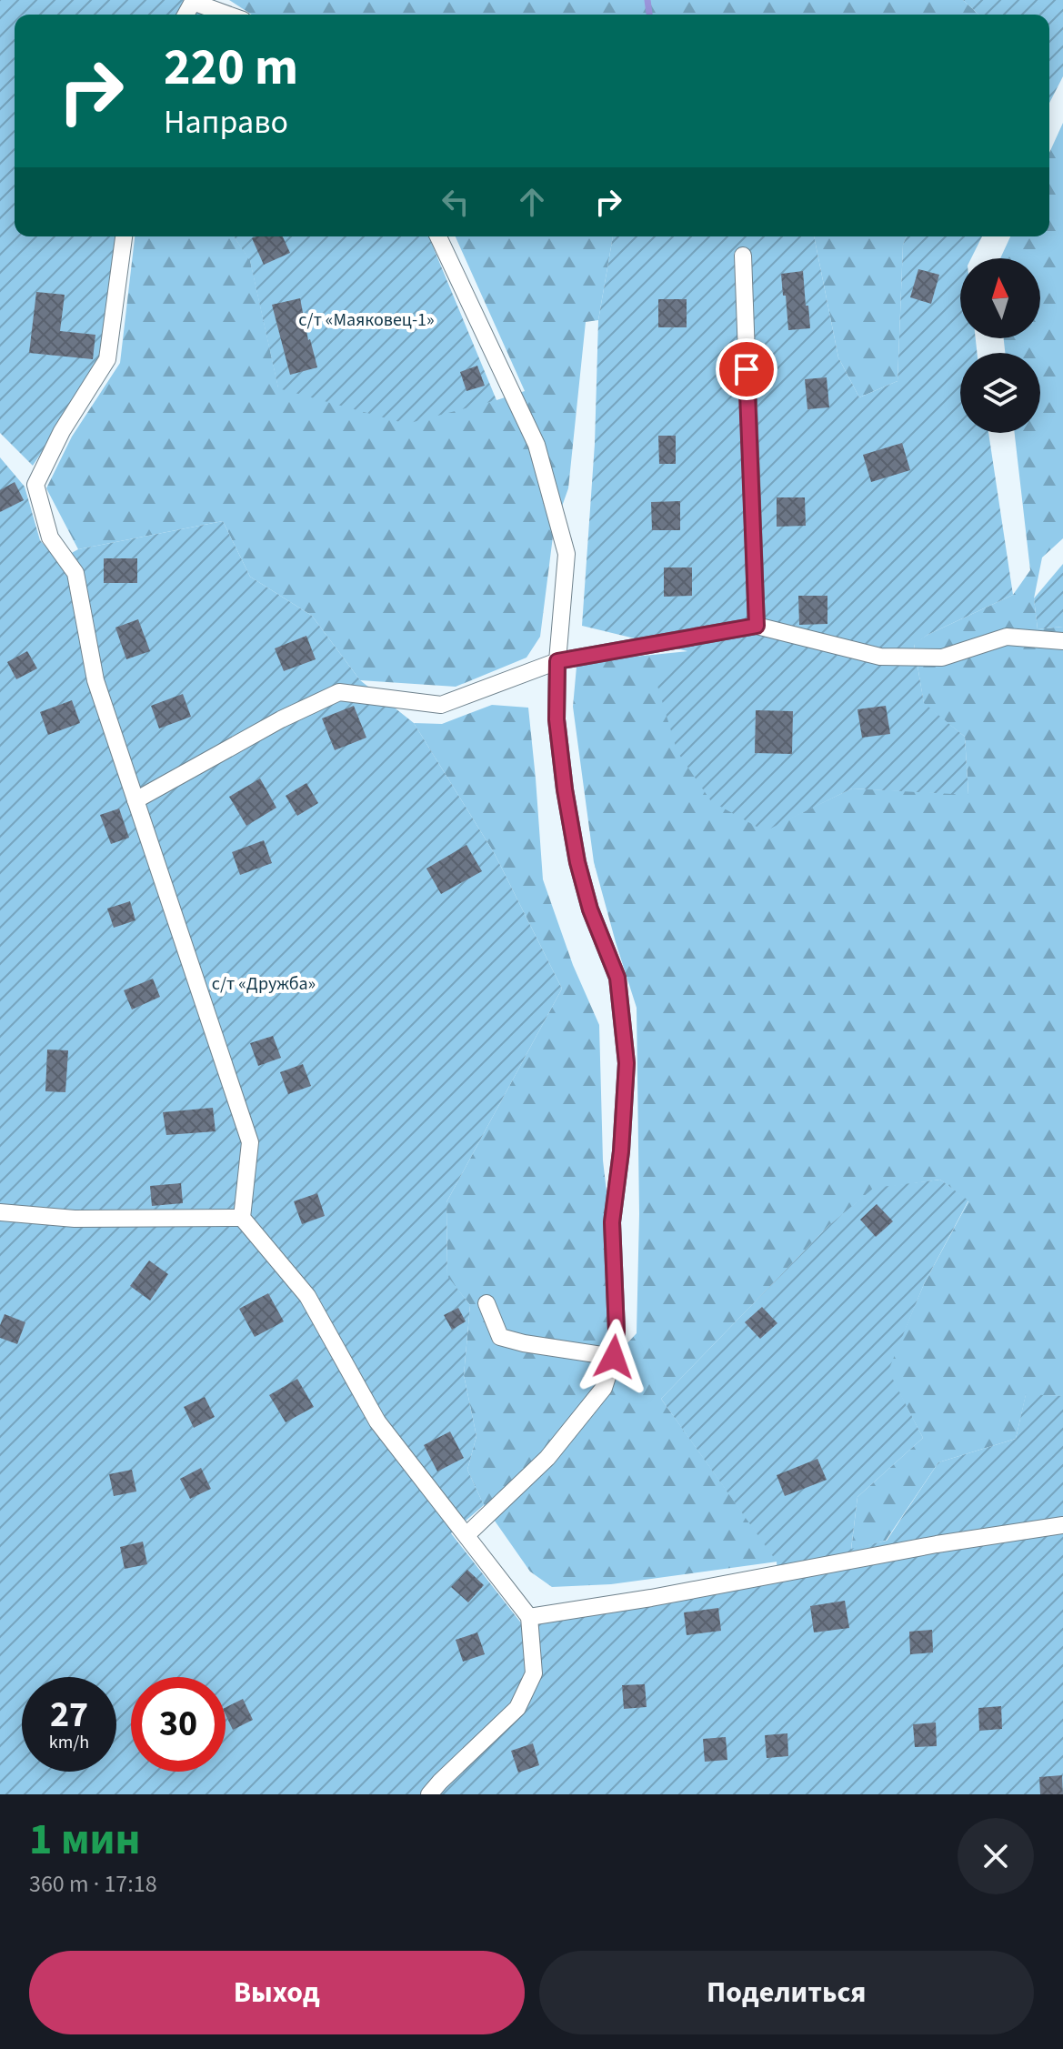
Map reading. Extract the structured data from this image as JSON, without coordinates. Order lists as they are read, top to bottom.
{
  "parks": ["с/т «Маяковец-1»", "с/т «Дружба»"],
  "north": "top",
  "page": {
    "turn": ["220 m", "Направо"],
    "speed": "27 km/h",
    "limit": "30",
    "heading": ["1 мин", "360 m · 17:18"],
    "buttons": ["Выход", "Поделиться"]
  }
}
